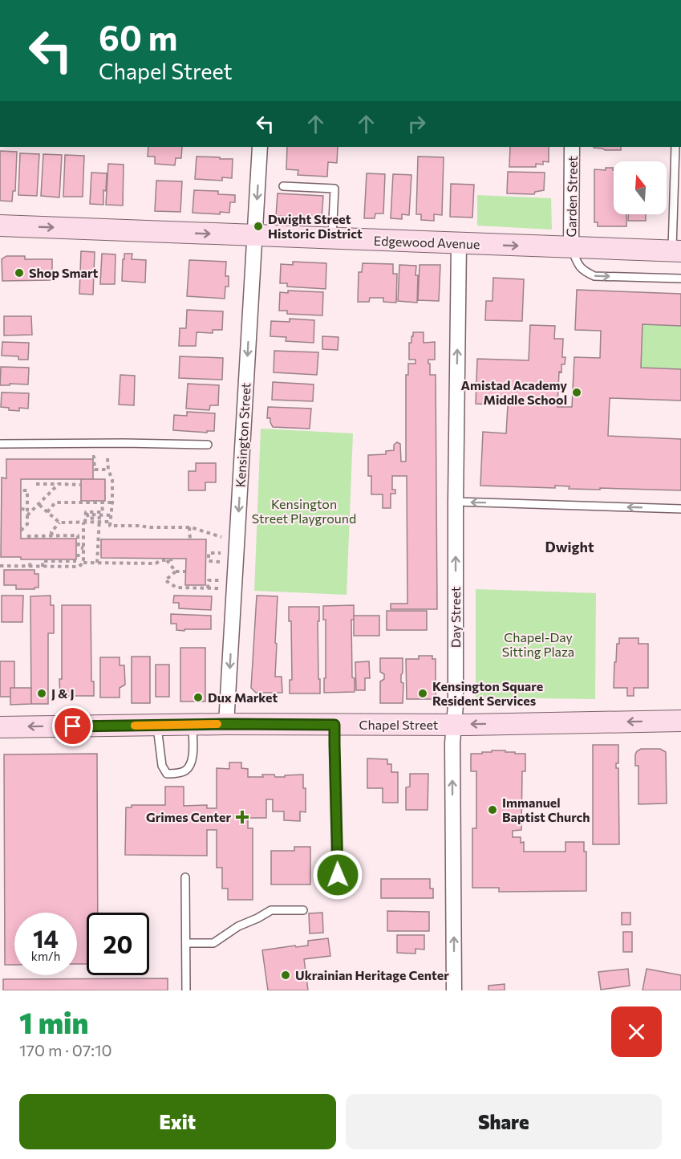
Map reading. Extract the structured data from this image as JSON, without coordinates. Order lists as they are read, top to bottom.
{
  "streets": {
    "main road": ["Edgewood Avenue", "Chapel Street"],
    "street": ["Garden Street", "Kensington Street", "Day Street"]
  },
  "crossings": [
    ["Garden Street", "Edgewood Avenue"],
    ["Edgewood Avenue", "Kensington Street"],
    ["Edgewood Avenue", "Day Street"],
    ["Kensington Street", "Chapel Street"],
    ["Day Street", "Chapel Street"]
  ],
  "one_way": [
    "Edgewood Avenue",
    "Kensington Street",
    "Day Street",
    "Chapel Street"
  ],
  "districts": ["Dwight"],
  "parks": ["Kensington Street Playground", "Chapel-Day Sitting Plaza"],
  "places": {
    "other": [
      "Dwight Street Historic District",
      "Shop Smart",
      "Amistad Academy Middle School",
      "J & J",
      "Kensington Square Resident Services",
      "Dux Market",
      "Immanuel Baptist Church",
      "Ukrainian Heritage Center"
    ],
    "health": ["Grimes Center"]
  },
  "north": "top",
  "page": {
    "turn": ["60 m", "Chapel Street"],
    "speed": "14 km/h",
    "limit": "20",
    "heading": ["1 min", "170 m · 07:10"],
    "buttons": ["Exit", "Share"]
  }
}
